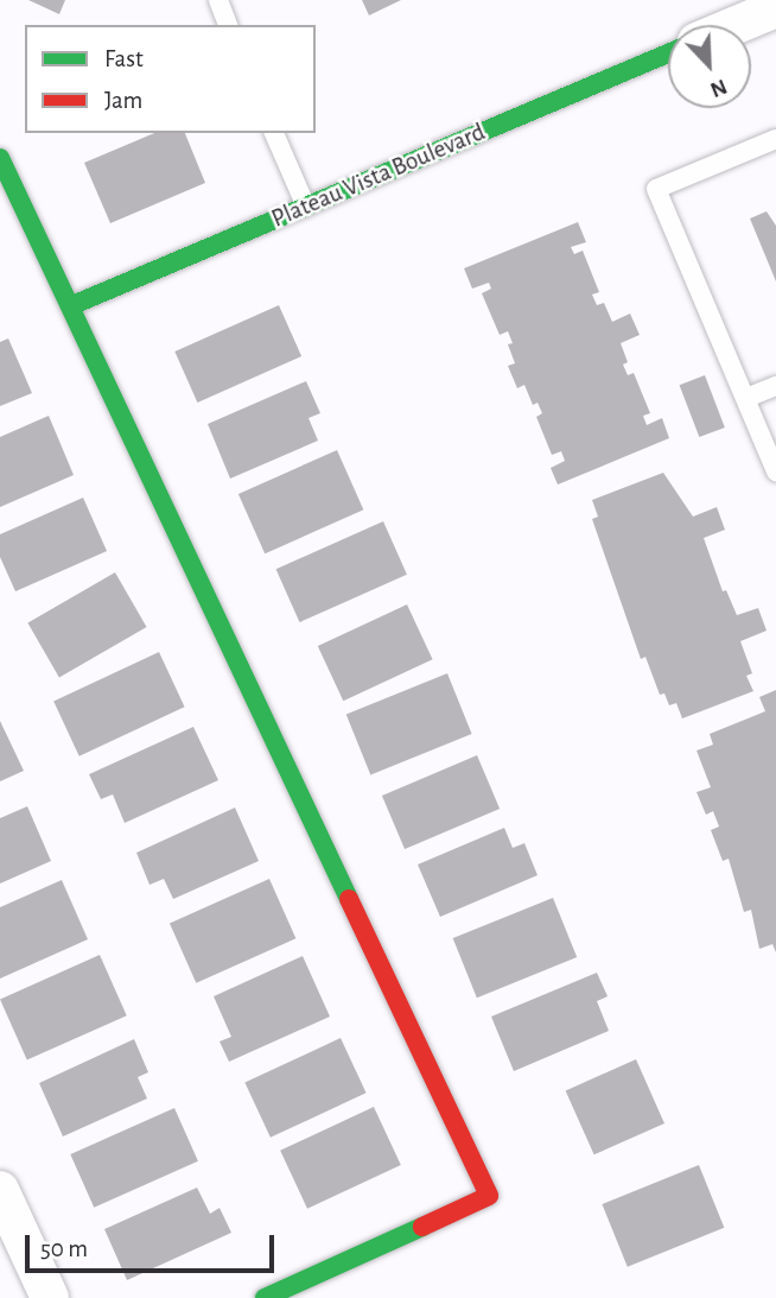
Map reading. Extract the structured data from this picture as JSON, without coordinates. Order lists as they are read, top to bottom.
{
  "streets": {
    "street": ["Plateau Vista Boulevard"]
  },
  "legend": ["Fast", "Jam"],
  "scale_bar": "50 m",
  "north": "bottom right"
}
